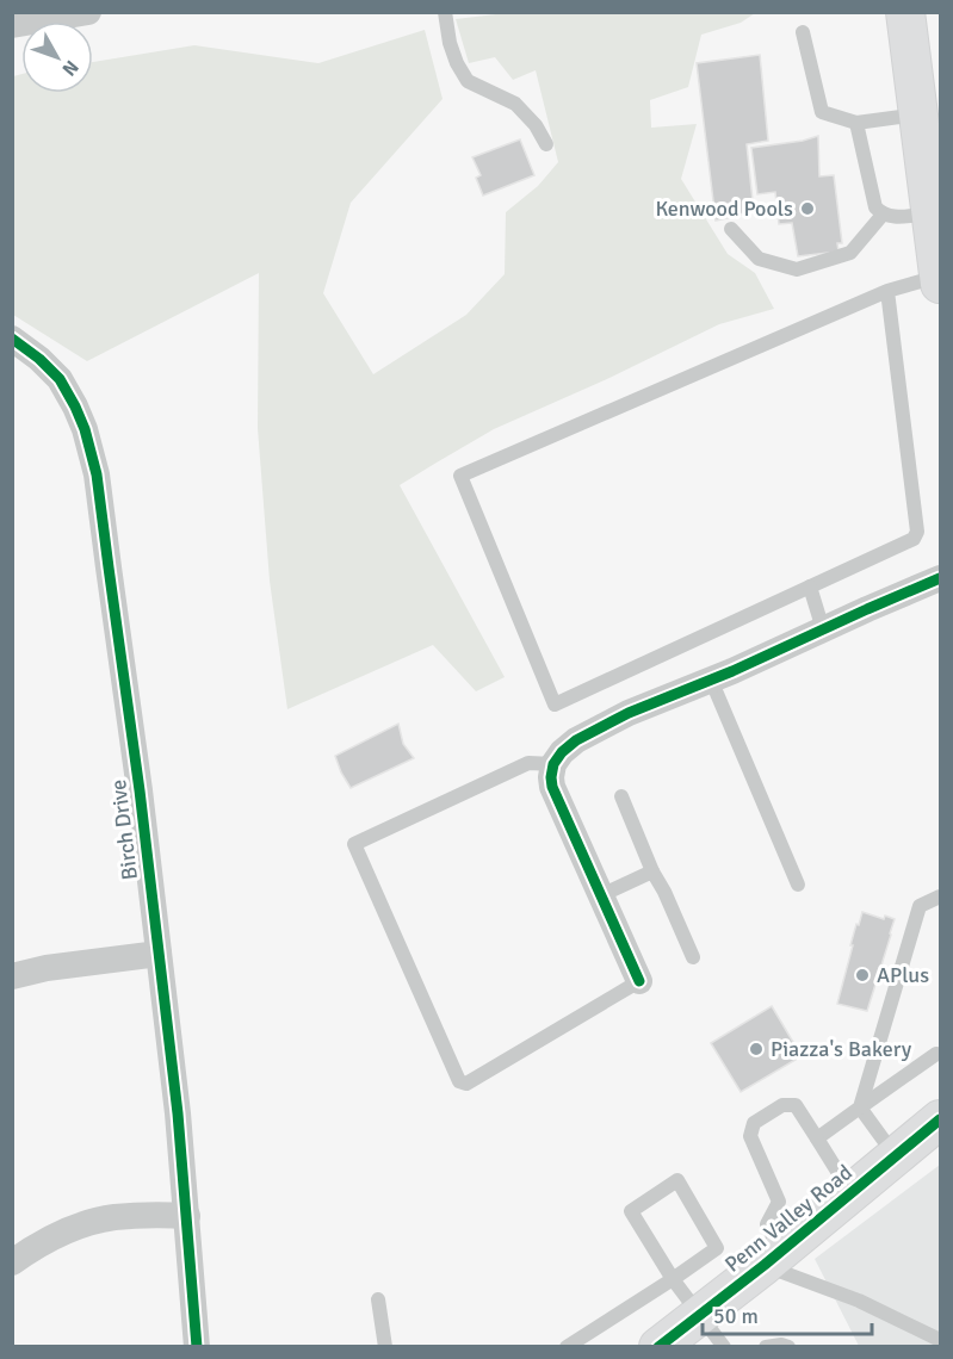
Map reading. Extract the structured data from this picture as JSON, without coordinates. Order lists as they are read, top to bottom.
{
  "streets": {
    "street": ["Birch Drive", "Penn Valley Road"]
  },
  "places": ["Kenwood Pools", "APlus", "Piazza's Bakery"],
  "scale_bar": "50 m",
  "north": "bottom right"
}
